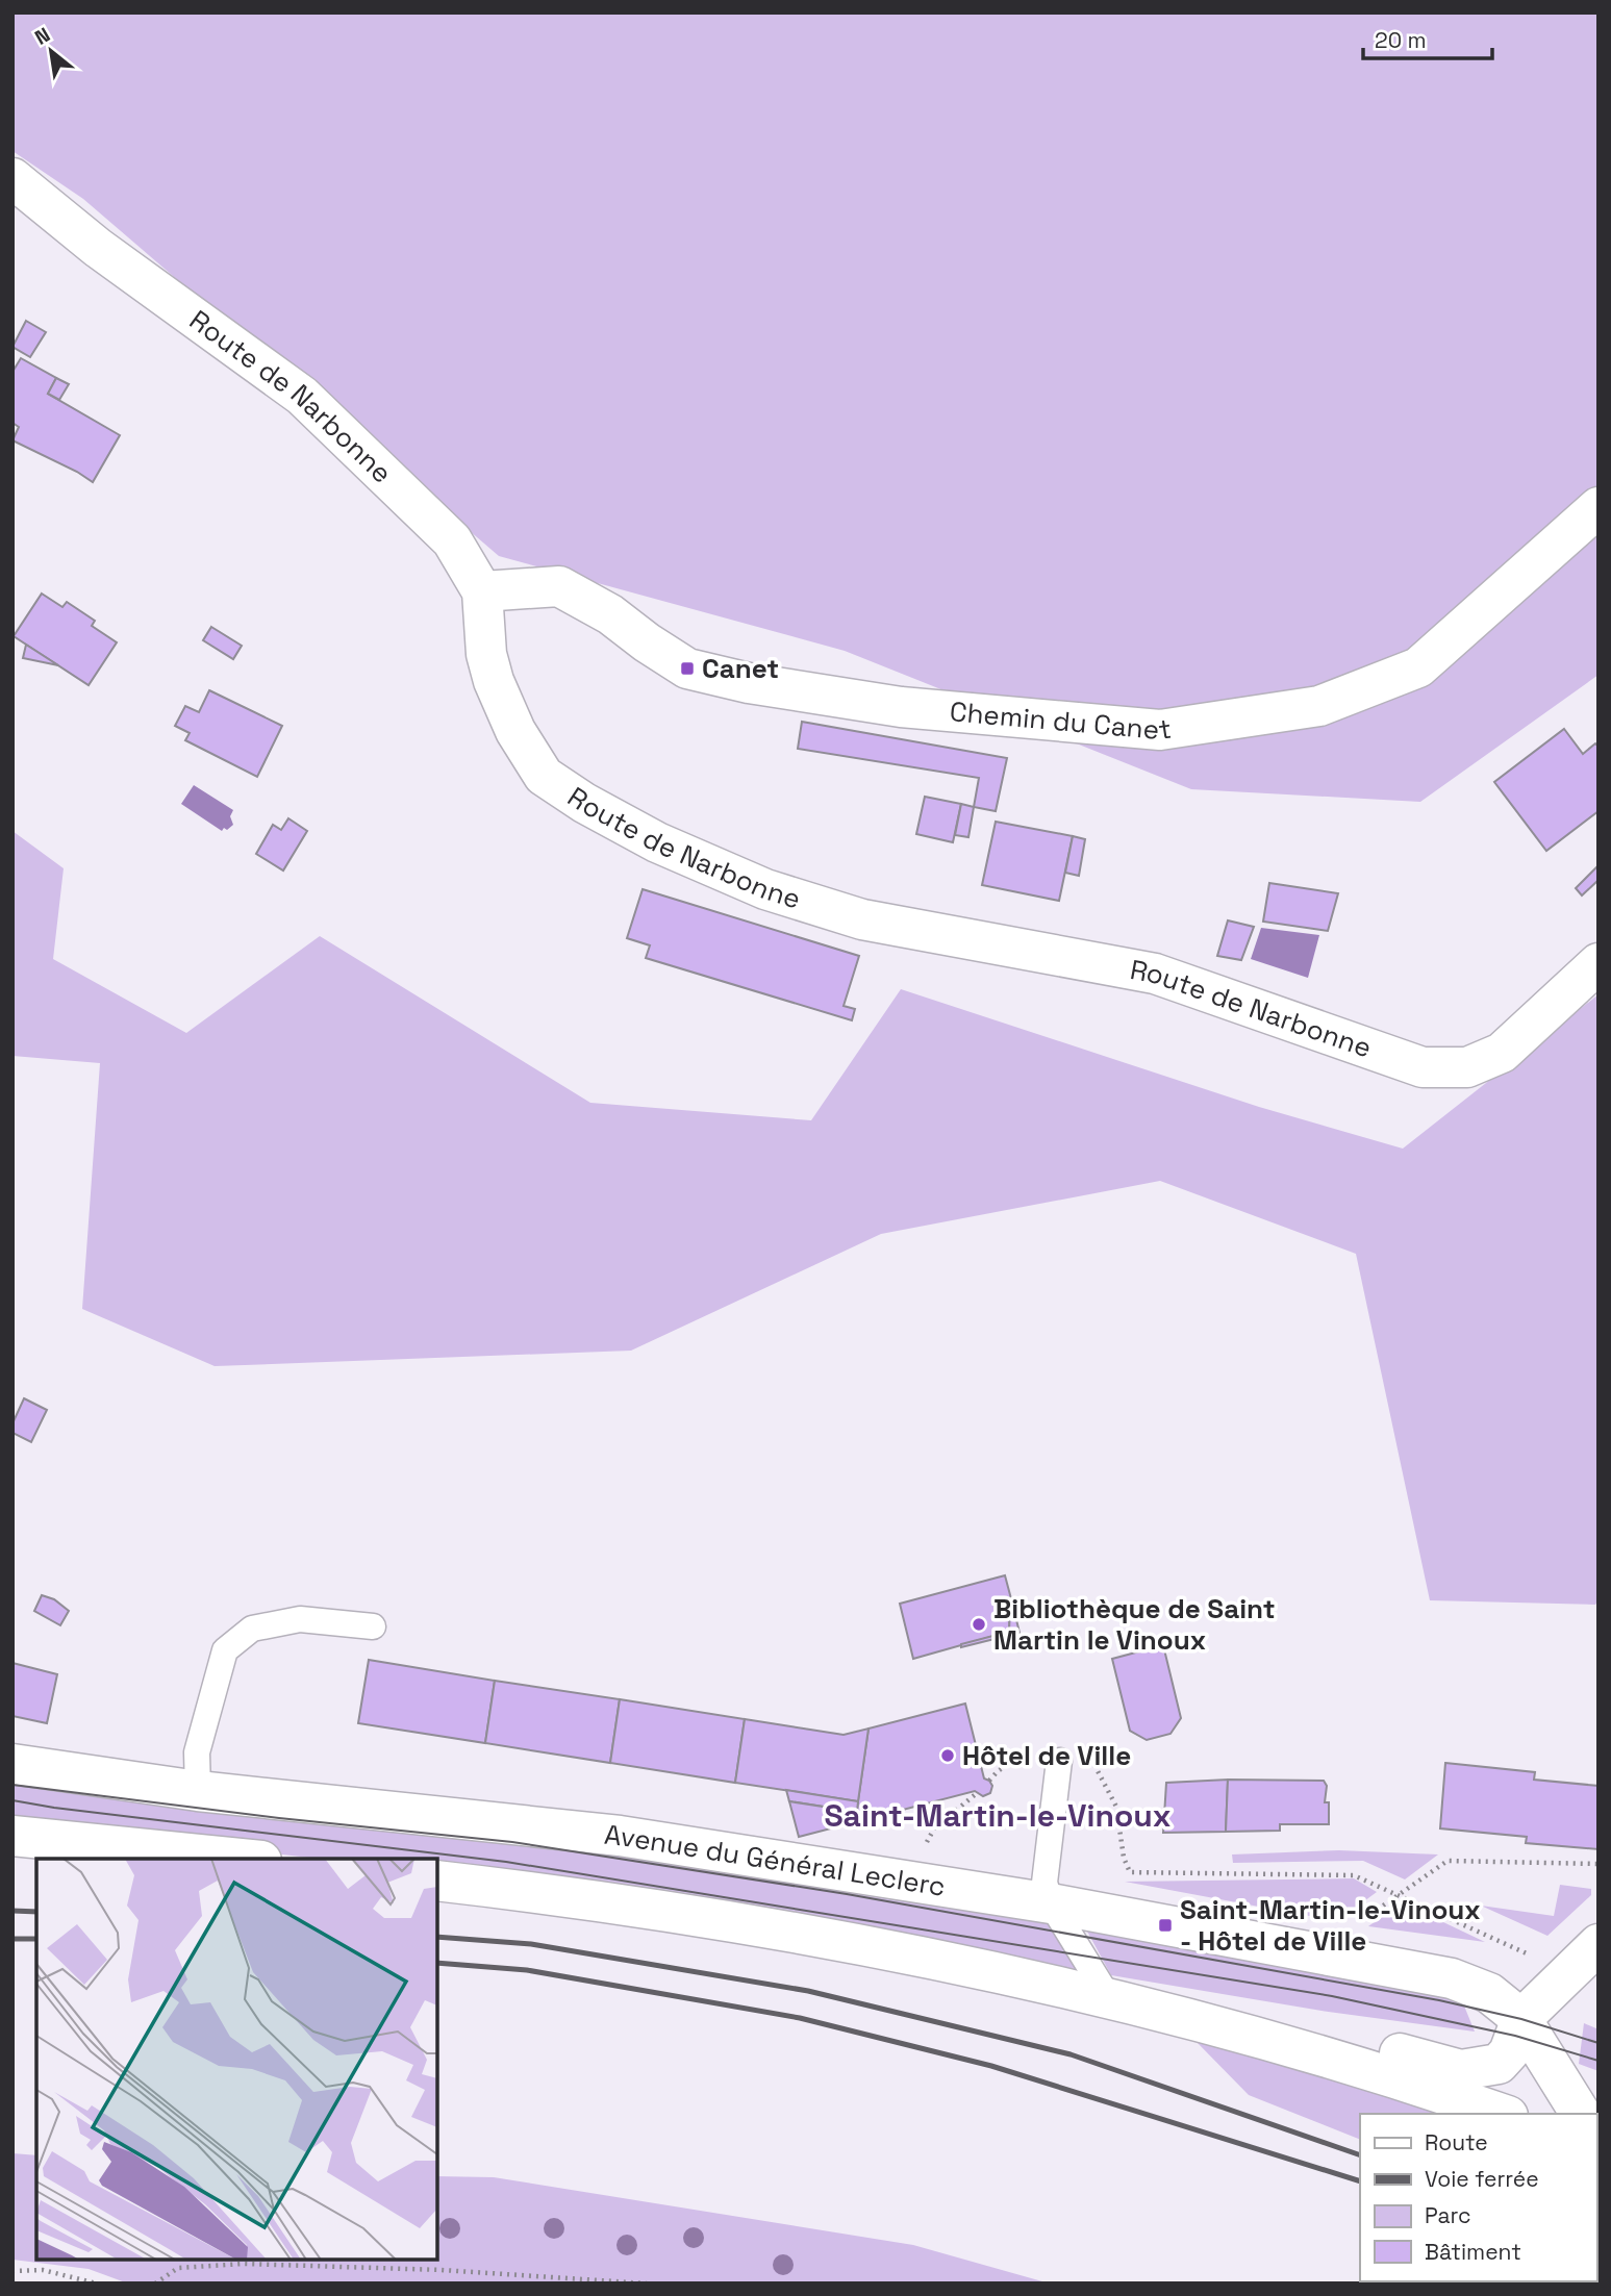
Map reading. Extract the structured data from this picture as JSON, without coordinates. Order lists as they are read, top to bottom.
{
  "streets": {
    "main road": ["Route de Narbonne", "Chemin du Canet", "Avenue du Général Leclerc"]
  },
  "crossings": [
    ["Route de Narbonne", "Chemin du Canet"]
  ],
  "districts": ["Saint-Martin-le-Vinoux"],
  "places": {
    "transit": ["Canet", "Saint-Martin-le-Vinoux - Hôtel de Ville"],
    "other": ["Bibliothèque de Saint Martin le Vinoux", "Hôtel de Ville"]
  },
  "legend": [
    "Route",
    "Voie ferrée",
    "Parc",
    "Bâtiment"
  ],
  "scale_bar": "20 m",
  "north": "top left"
}
